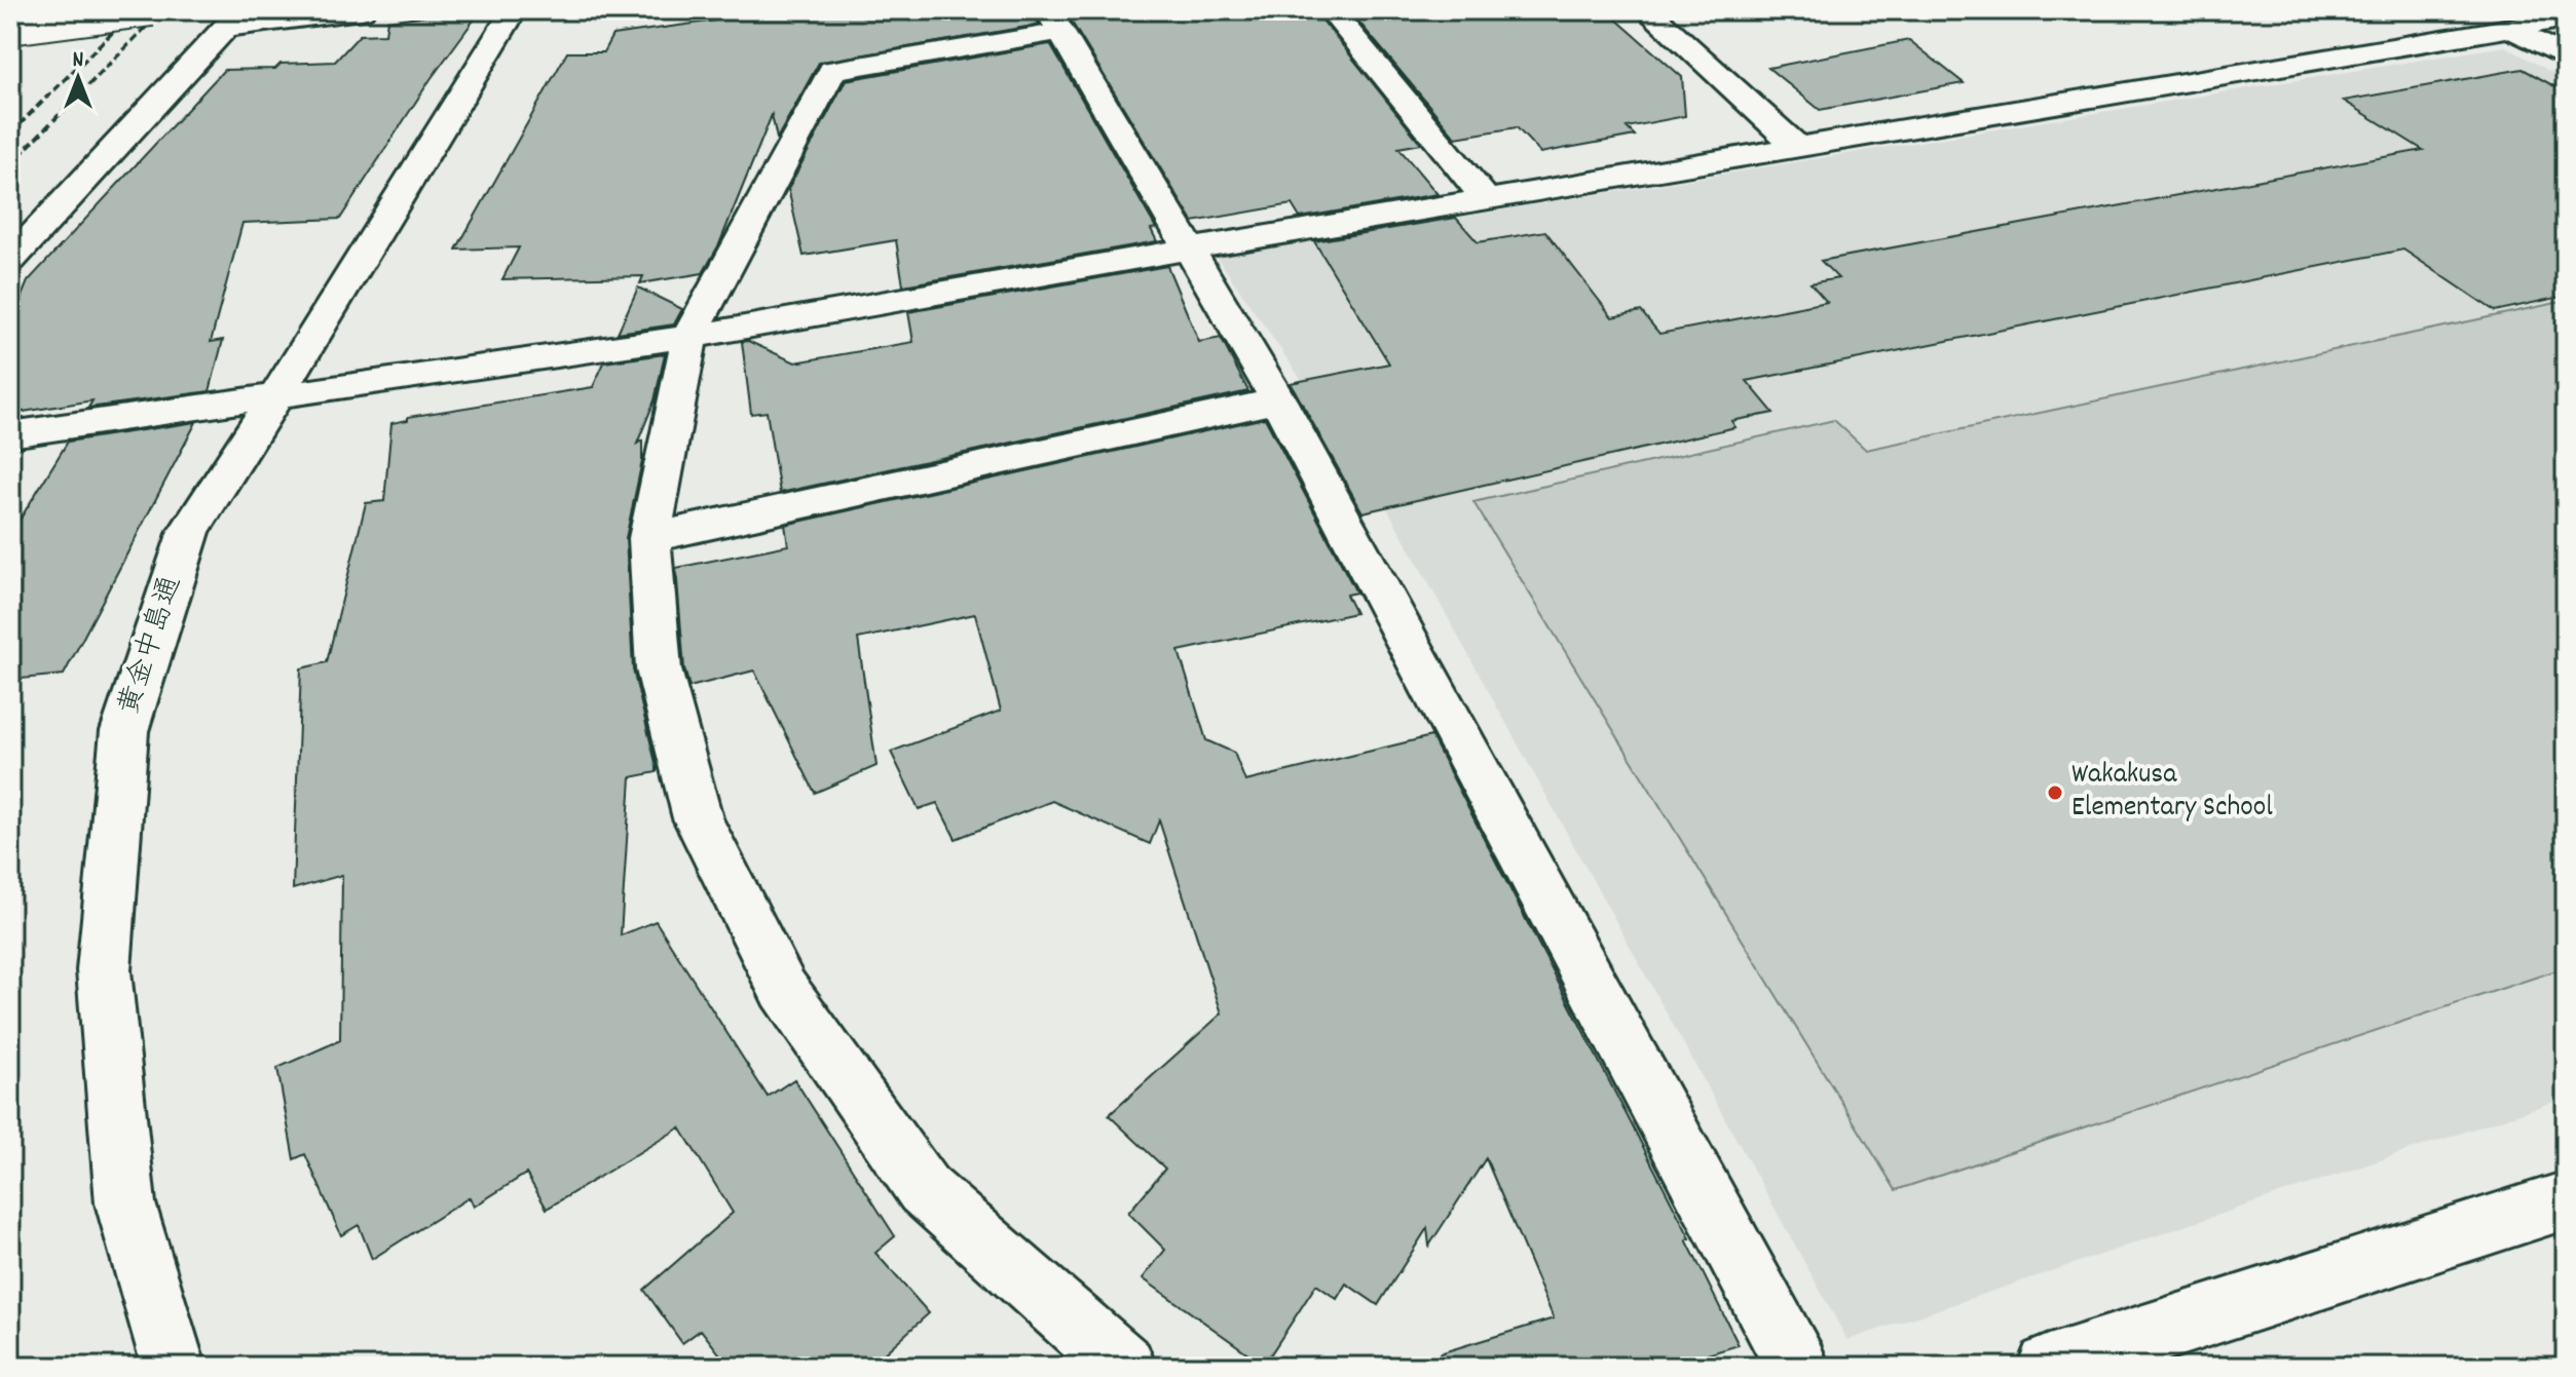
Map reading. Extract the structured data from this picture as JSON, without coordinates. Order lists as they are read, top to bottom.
{
  "streets": {
    "street": ["黄金中島通"]
  },
  "places": ["Wakakusa Elementary School"],
  "north": "top"
}
